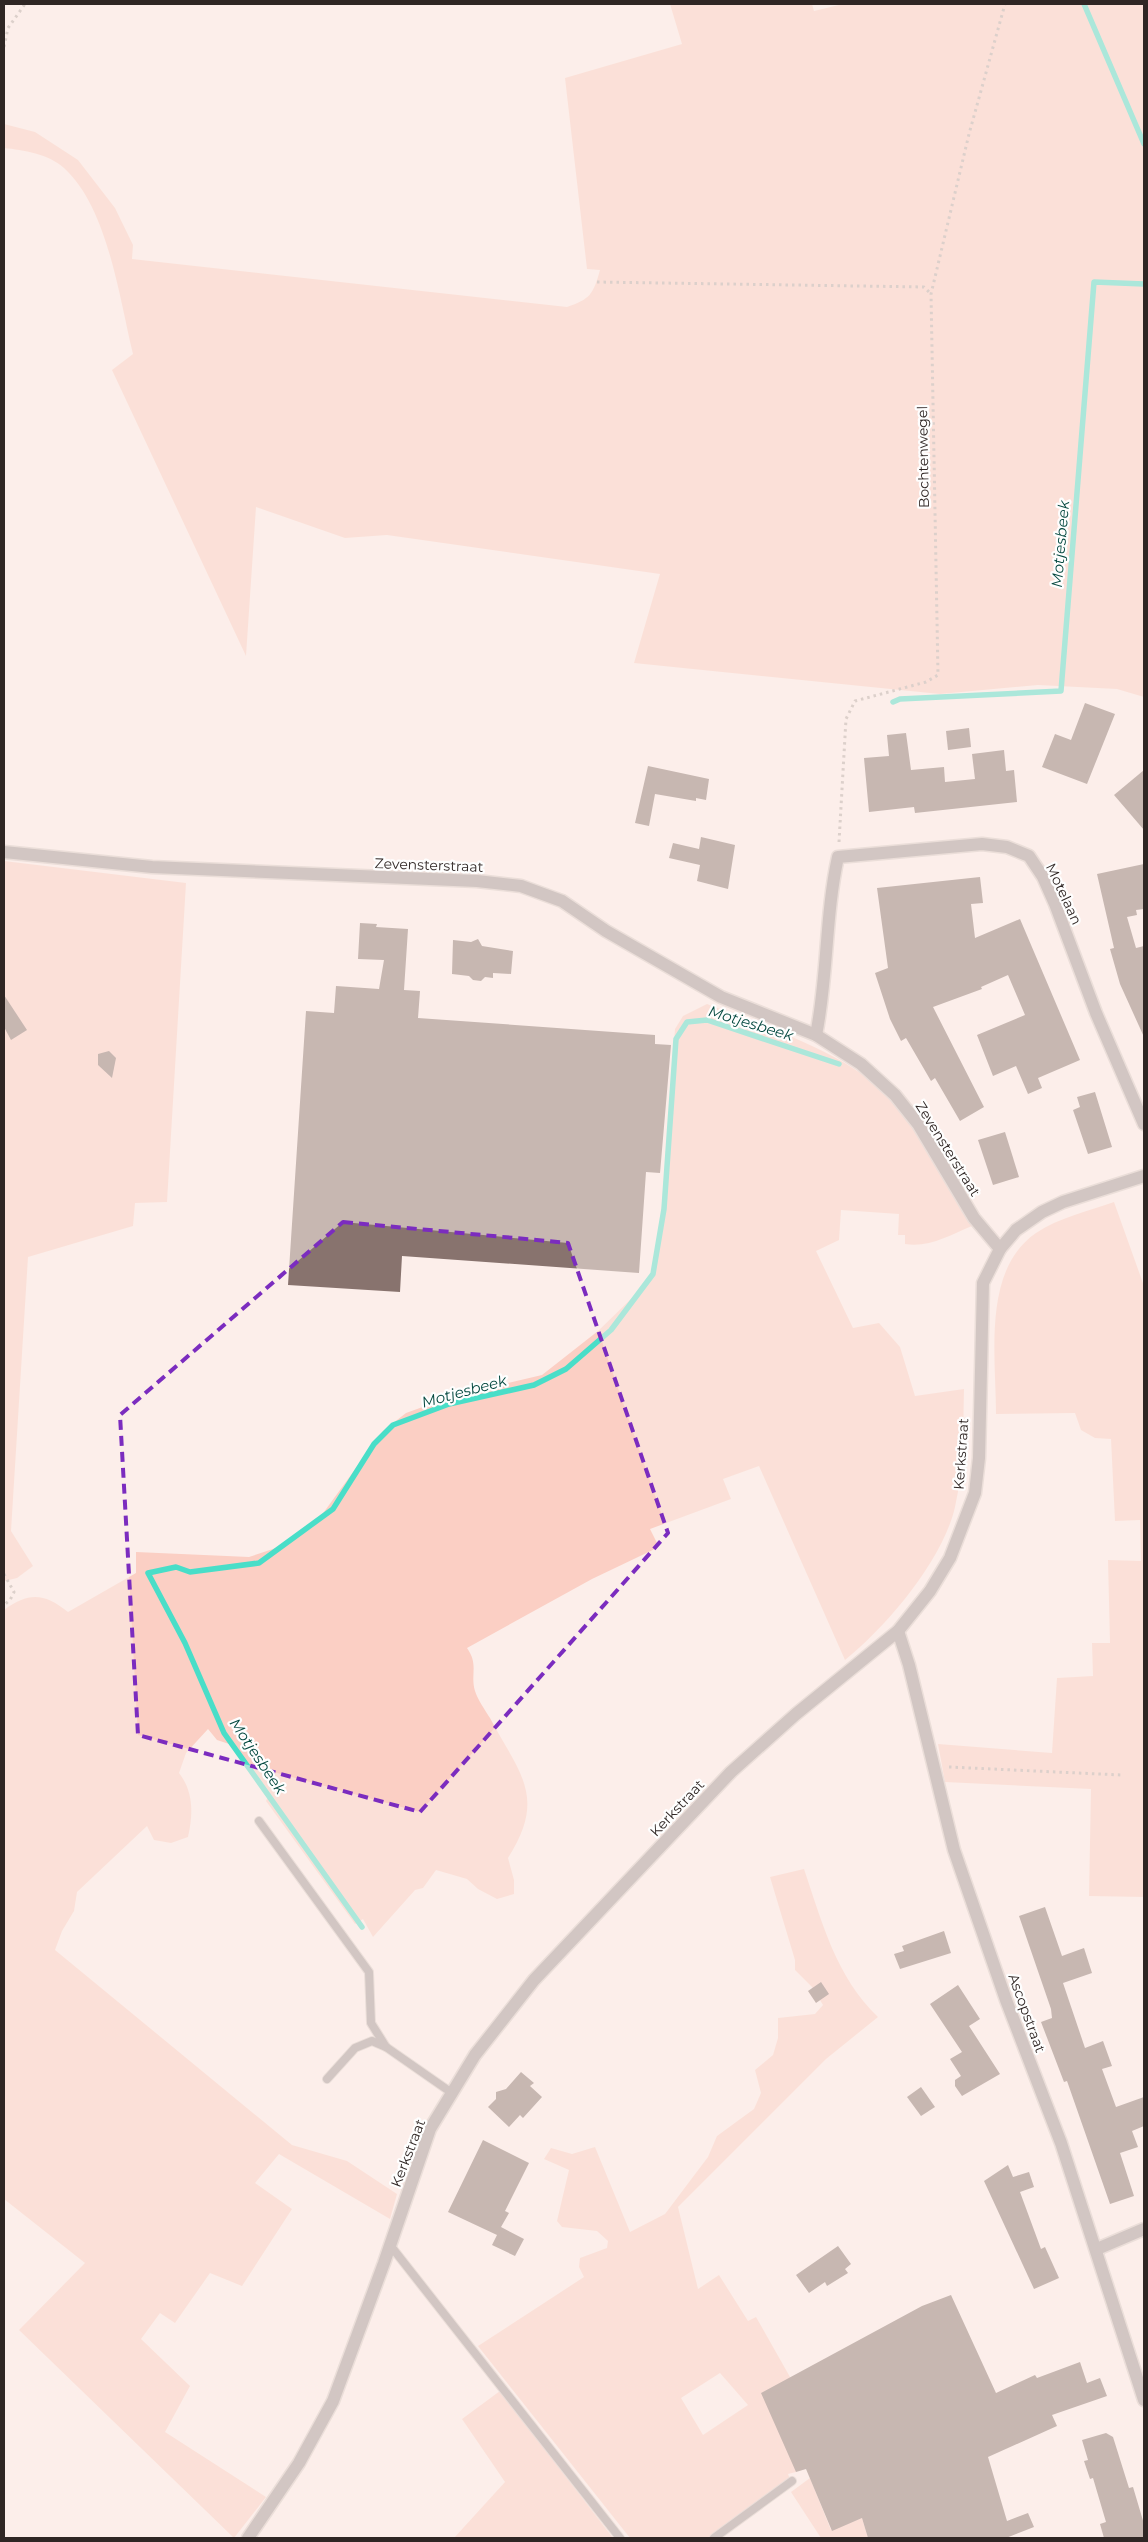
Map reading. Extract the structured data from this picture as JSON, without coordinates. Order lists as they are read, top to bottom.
{
  "streets": {
    "street": [
      "Zevensterstraat",
      "Motelaan",
      "Kerkstraat",
      "Ascopstraat"
    ],
    "path": ["Bochtenwegel"]
  },
  "crossings": [
    ["Bochtenwegel", "Motelaan"],
    ["Zevensterstraat", "Kerkstraat"],
    ["Kerkstraat", "Ascopstraat"]
  ],
  "water": ["Motjesbeek"]
}
